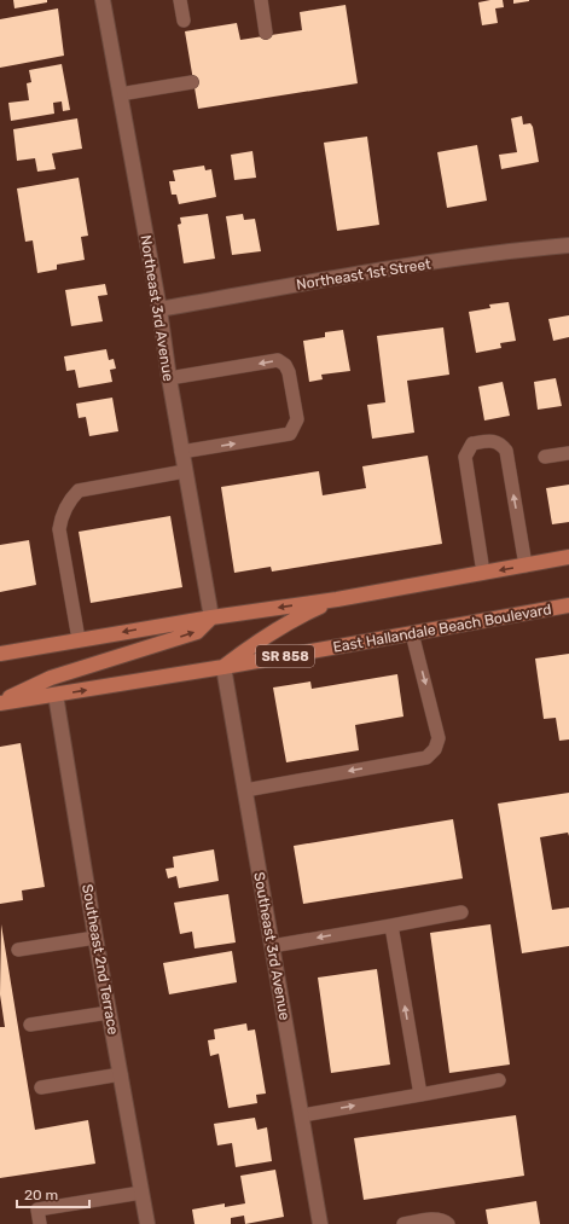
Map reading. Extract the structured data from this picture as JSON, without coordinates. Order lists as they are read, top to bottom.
{
  "streets": {
    "main road": ["East Hallandale Beach Boulevard", "SR 858"],
    "street": [
      "Northeast 1st Street",
      "Northeast 3rd Avenue",
      "Southeast 3rd Avenue",
      "Southeast 2nd Terrace"
    ]
  },
  "crossings": [
    ["Northeast 1st Street", "Northeast 3rd Avenue"],
    ["East Hallandale Beach Boulevard", "Southeast 3rd Avenue"],
    ["East Hallandale Beach Boulevard", "Southeast 2nd Terrace"]
  ],
  "scale_bar": "20 m"
}
